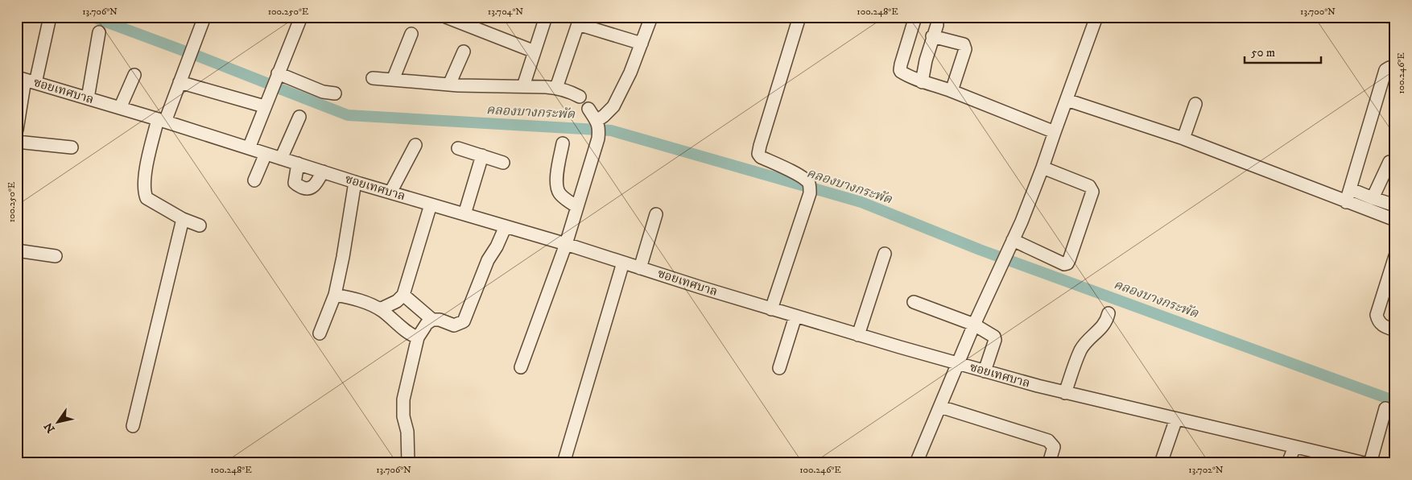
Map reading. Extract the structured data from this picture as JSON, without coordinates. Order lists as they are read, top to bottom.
{
  "streets": {
    "street": ["ซอยเทศบาล"]
  },
  "water": ["คลองบางกระพัด"],
  "scale_bar": "50 m",
  "north": "bottom left",
  "coordinates": [
    "13.706°N",
    "100.250°E",
    "13.704°N",
    "100.248°E",
    "13.700°N",
    "100.246°E",
    "13.702°N"
  ]
}
